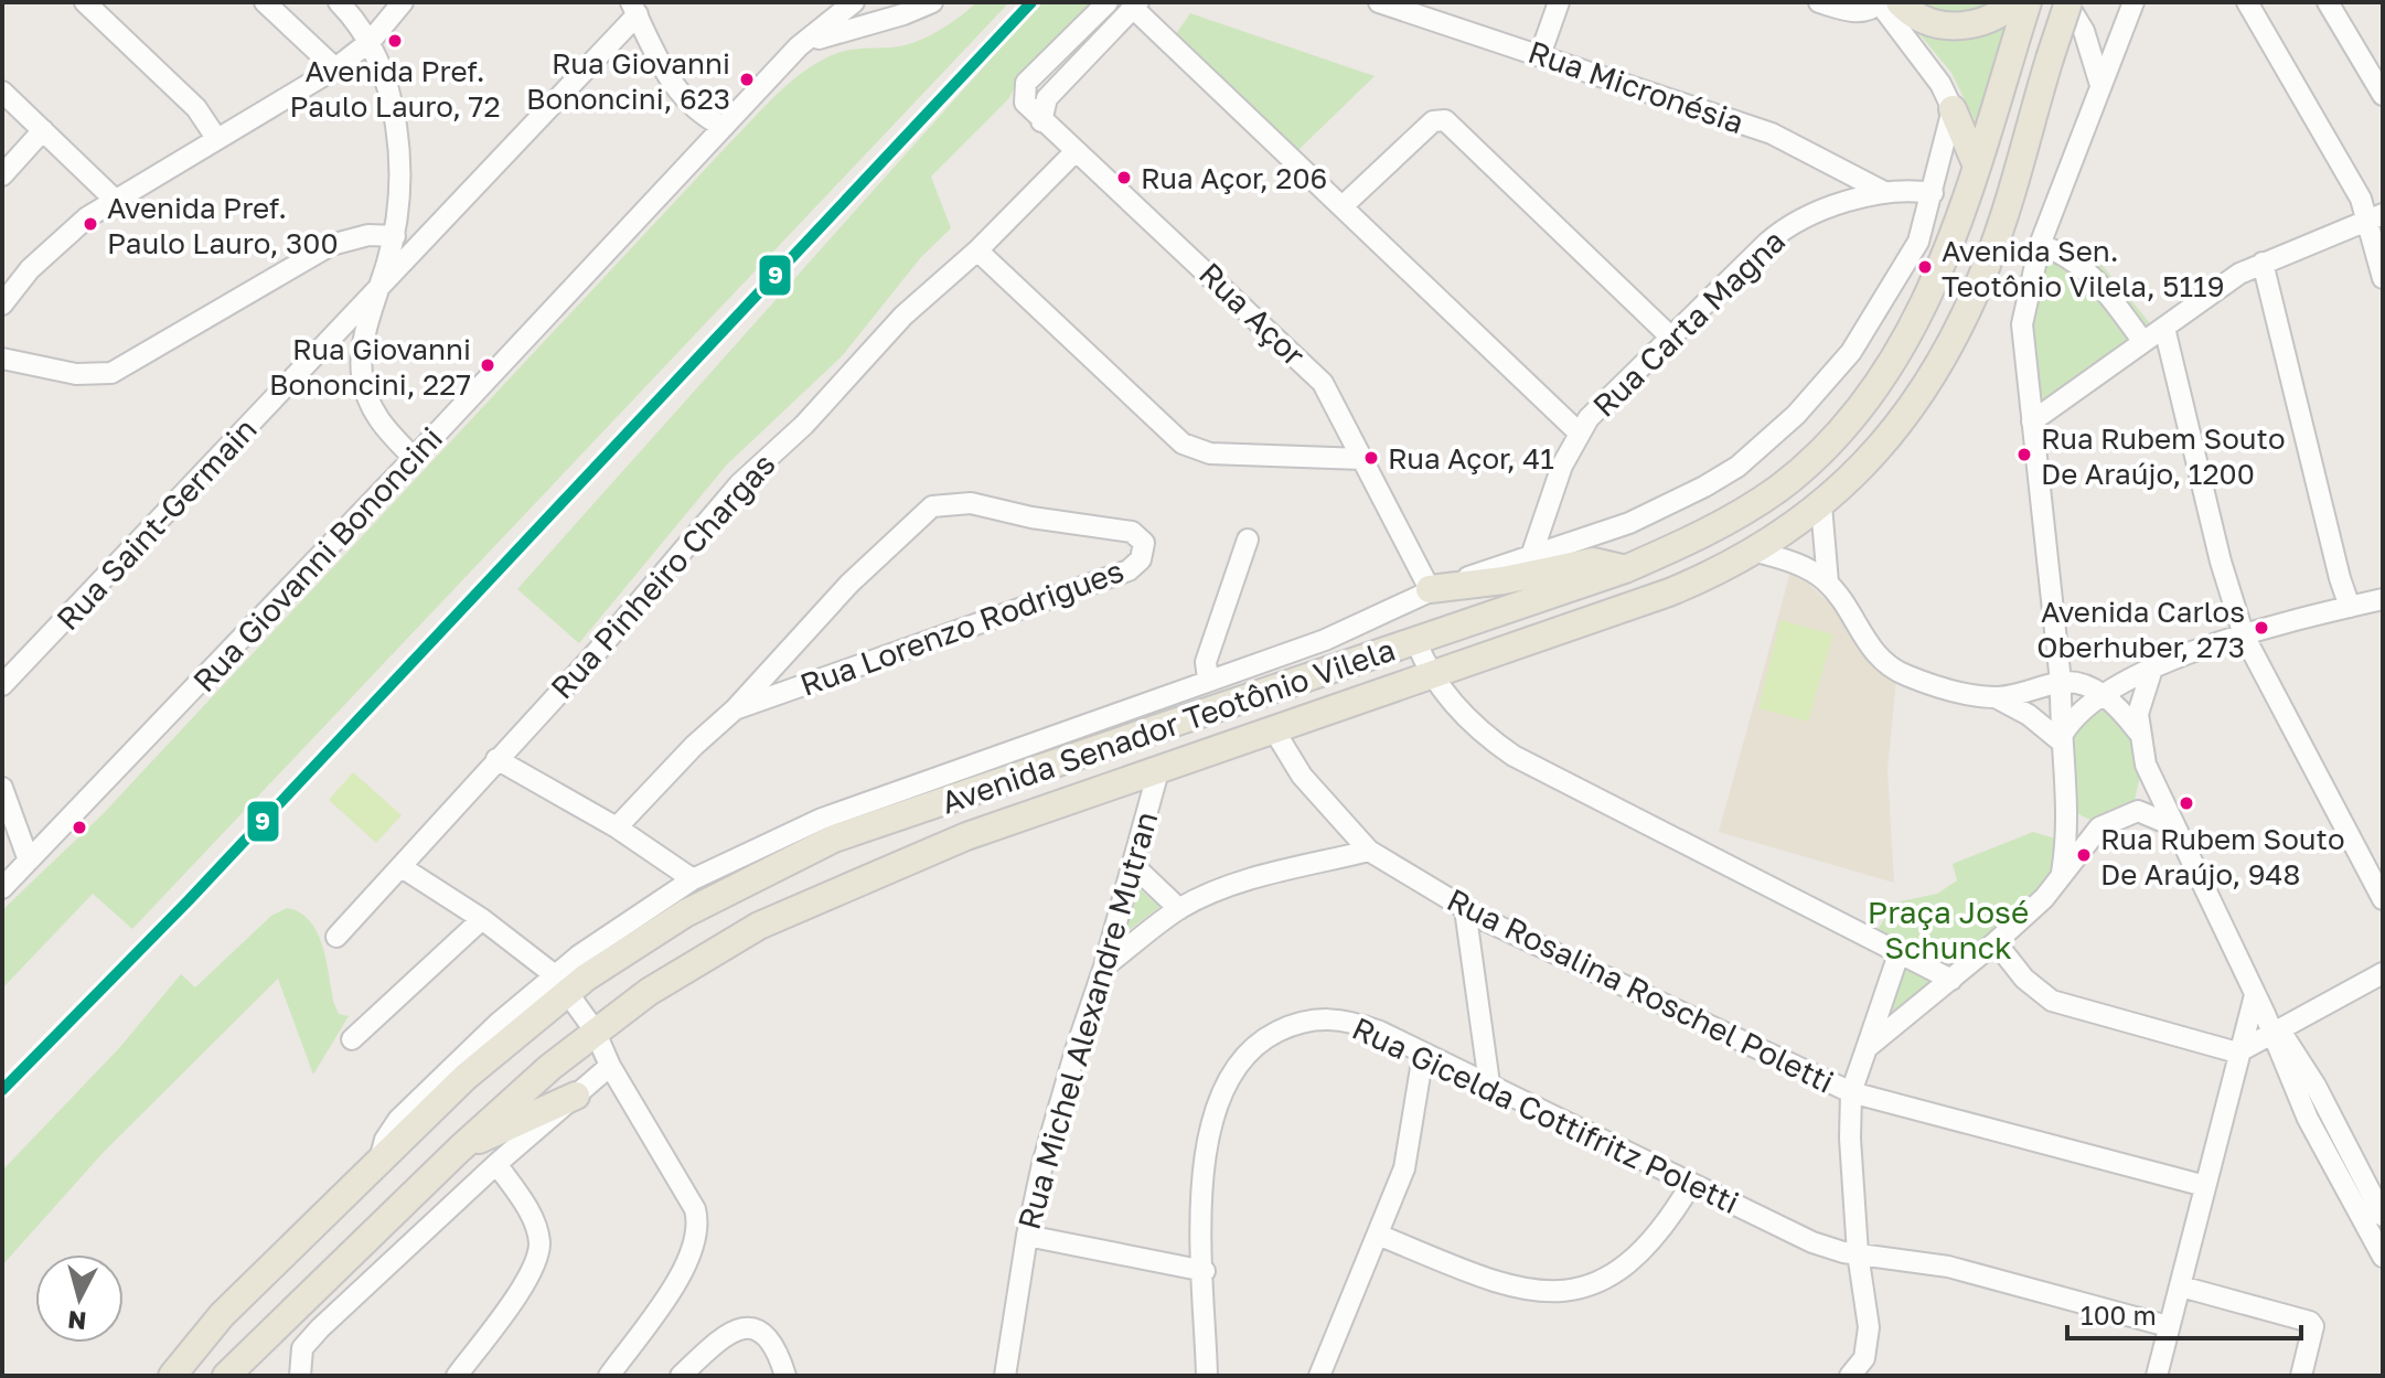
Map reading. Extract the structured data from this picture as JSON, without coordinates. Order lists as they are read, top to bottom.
{
  "streets": {
    "main road": ["Avenida Senador Teotônio Vilela"],
    "street": [
      "Rua Micronésia",
      "Rua Açor",
      "Rua Carta Magna",
      "Rua Saint-Germain",
      "Rua Giovanni Bononcini",
      "Rua Pinheiro Chargas",
      "Rua Lorenzo Rodrigues",
      "Rua Rosalina Roschel Poletti",
      "Rua Michel Alexandre Mutran",
      "Rua Gicelda Cottifritz Poletti"
    ]
  },
  "crossings": [
    ["Rua Micronésia", "Rua Carta Magna"],
    ["Rua Açor", "Rua Pinheiro Chargas"],
    ["Rua Açor", "Avenida Senador Teotônio Vilela"],
    ["Rua Carta Magna", "Avenida Senador Teotônio Vilela"],
    ["Avenida Senador Teotônio Vilela", "Rua Rosalina Roschel Poletti"],
    ["Avenida Senador Teotônio Vilela", "Rua Michel Alexandre Mutran"]
  ],
  "parks": ["Praça José Schunck"],
  "places": [
    "Avenida Pref. Paulo Lauro, 72",
    "Rua Giovanni Bononcini, 623",
    "Rua Açor, 206",
    "Avenida Pref. Paulo Lauro, 300",
    "Avenida Sen. Teotônio Vilela, 5119",
    "Rua Giovanni Bononcini, 227",
    "Rua Rubem Souto De Araújo, 1200",
    "Rua Açor, 41",
    "Avenida Carlos Oberhuber, 273",
    "Rua Rubem Souto De Araújo, 948"
  ],
  "lines": ["transit line 9"],
  "scale_bar": "100 m",
  "north": "bottom"
}
